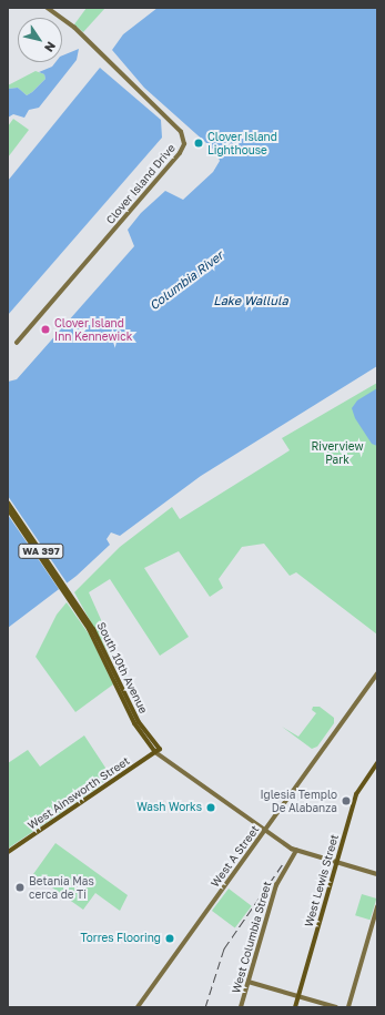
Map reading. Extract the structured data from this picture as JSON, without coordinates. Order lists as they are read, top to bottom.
{
  "streets": {
    "main road": [
      "WA 397",
      "South 10th Avenue",
      "West Ainsworth Street",
      "West Lewis Street"
    ],
    "street": ["Clover Island Drive", "West A Street", "West Columbia Street"]
  },
  "crossings": [
    ["South 10th Avenue", "West Ainsworth Street"],
    ["South 10th Avenue", "West A Street"],
    ["South 10th Avenue", "West Lewis Street"],
    ["South 10th Avenue", "West Columbia Street"]
  ],
  "water": ["Columbia River", "Lake Wallula"],
  "parks": ["Riverview Park"],
  "places": [
    "Clover Island Lighthouse",
    "Clover Island Inn Kennewick",
    "Iglesia Templo De Alabanza",
    "Wash Works",
    "Betania Mas cerca de Ti",
    "Torres Flooring"
  ],
  "north": "bottom right"
}
